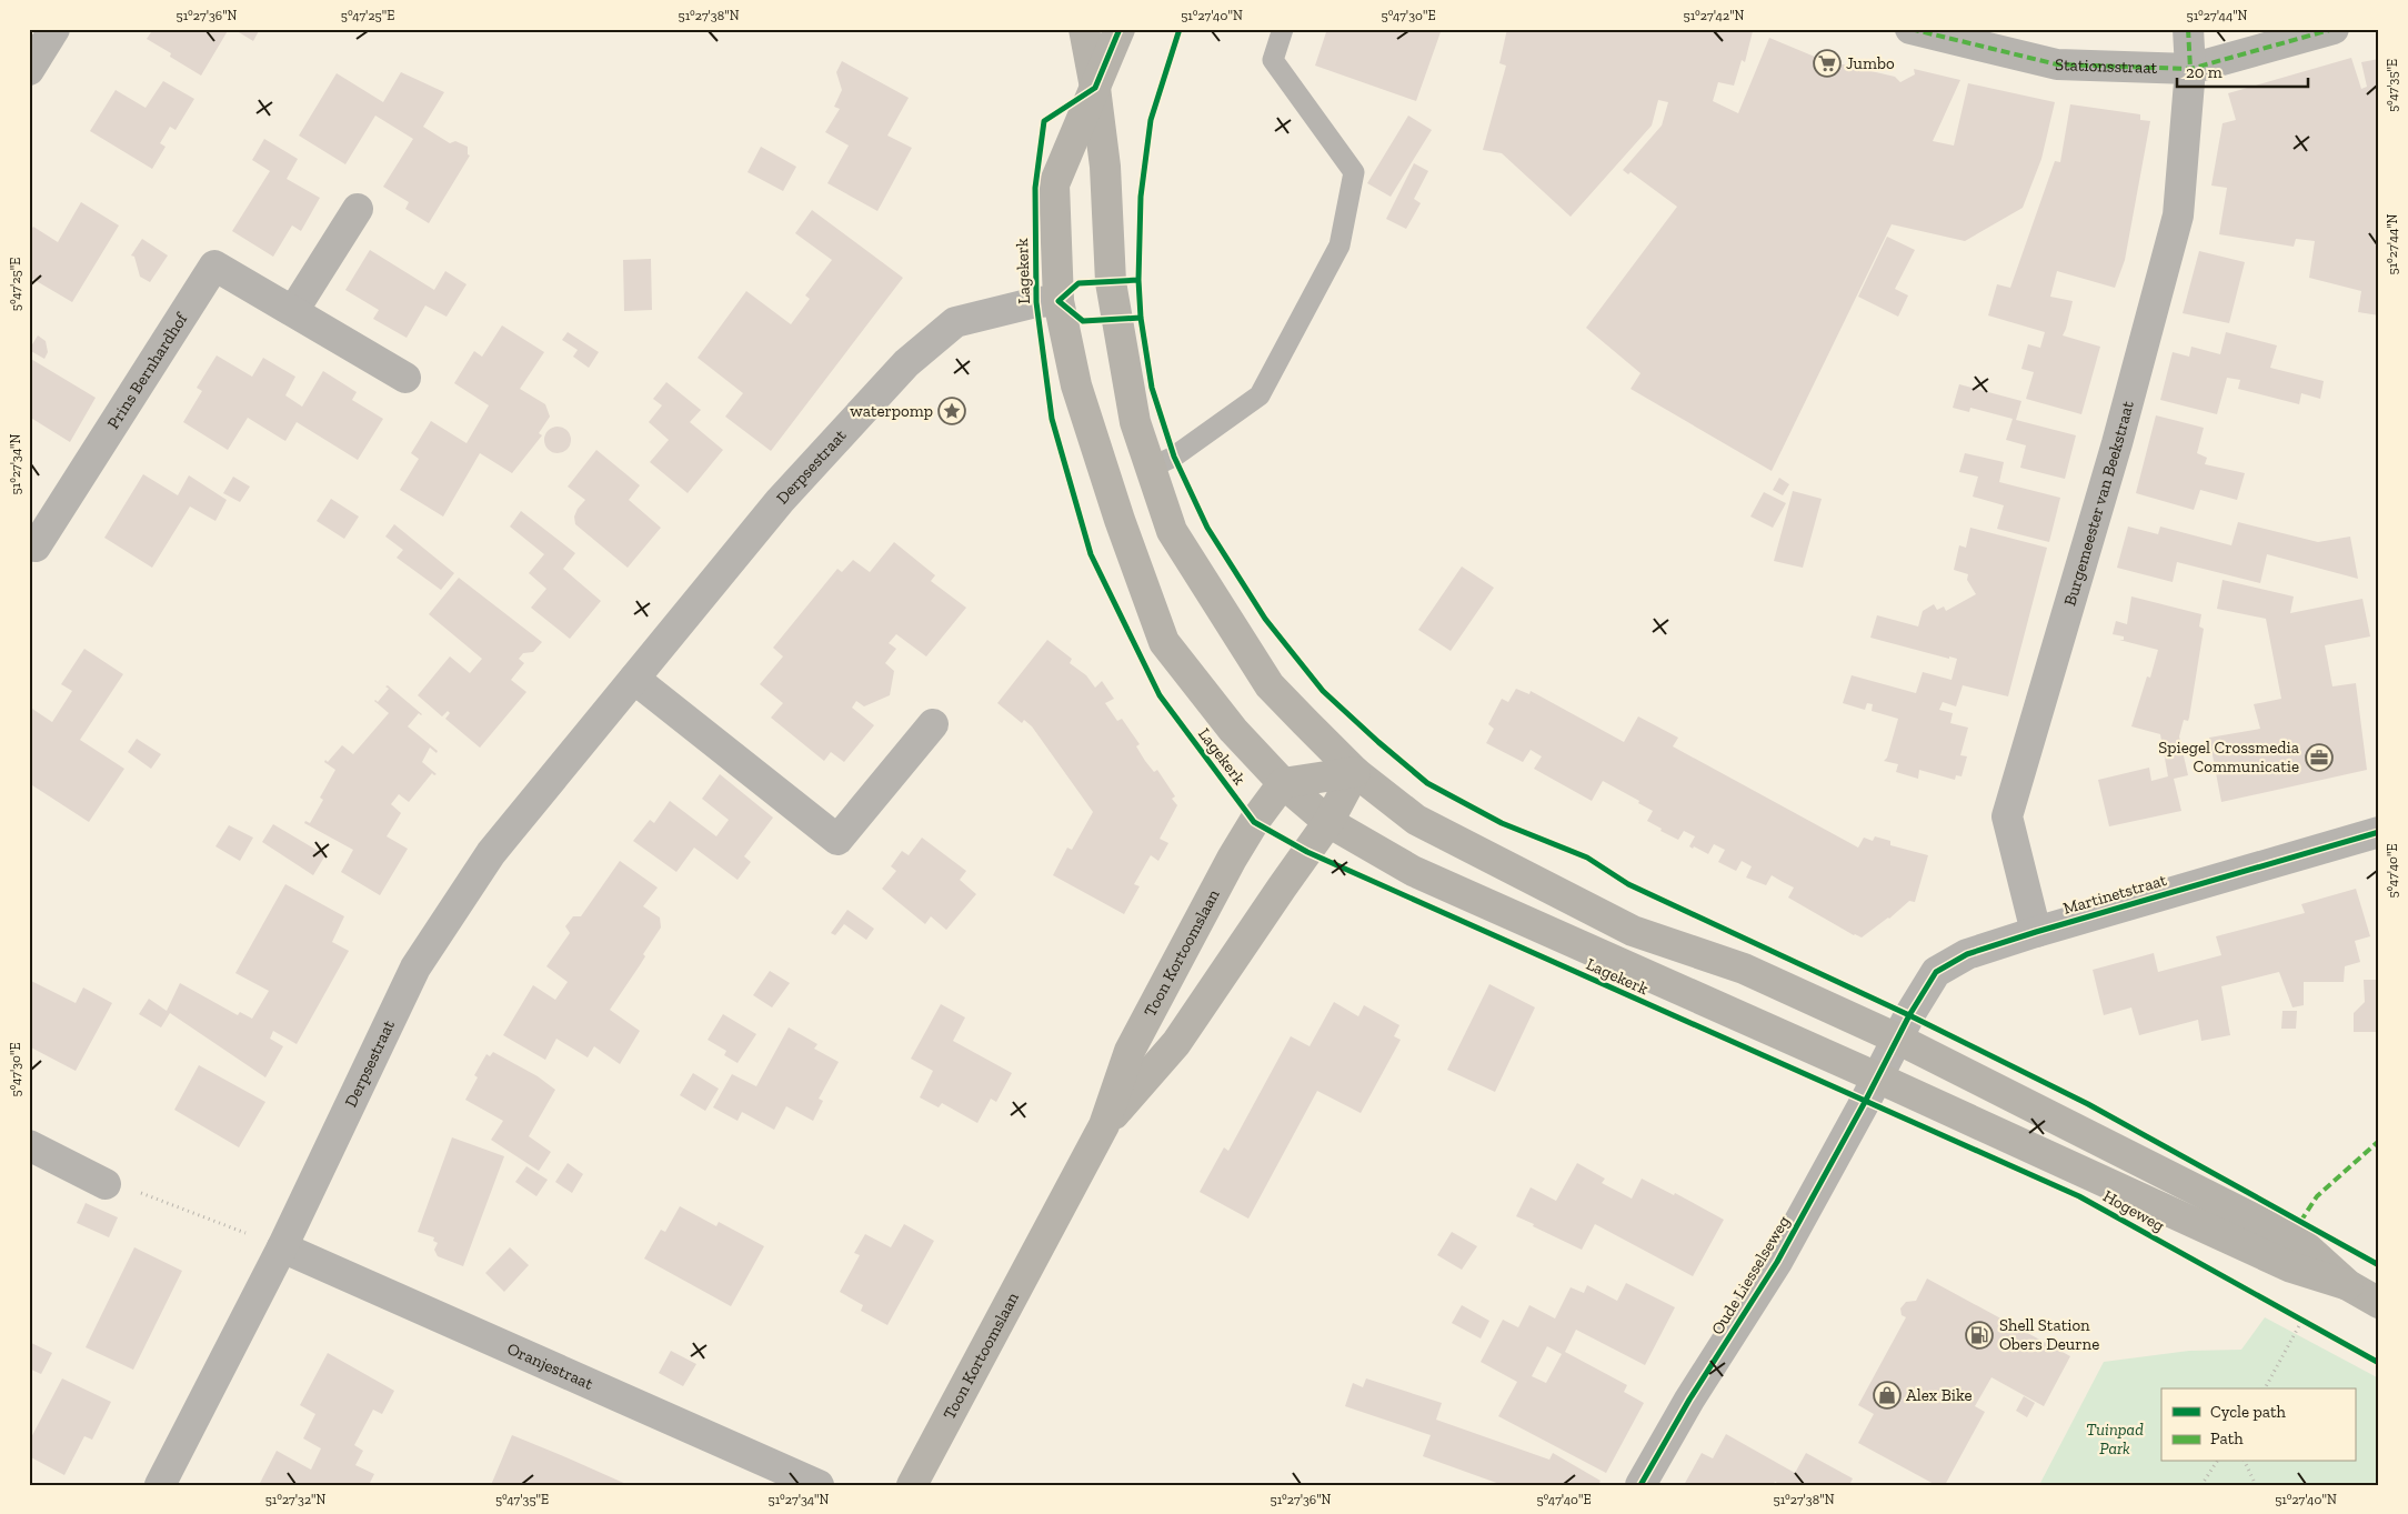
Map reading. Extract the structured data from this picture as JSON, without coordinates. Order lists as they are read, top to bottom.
{
  "streets": {
    "street": [
      "Stationsstraat",
      "Lagekerk",
      "Prins Bernhardhof",
      "Derpsestraat",
      "Burgemeester van Beekstraat",
      "Martinetstraat",
      "Toon Kortoomslaan",
      "Hogeweg",
      "Oude Liesselseweg",
      "Oranjestraat"
    ]
  },
  "crossings": [
    ["Stationsstraat", "Burgemeester van Beekstraat"],
    ["Lagekerk", "Derpsestraat"],
    ["Lagekerk", "Martinetstraat"],
    ["Lagekerk", "Toon Kortoomslaan"],
    ["Lagekerk", "Hogeweg"],
    ["Lagekerk", "Oude Liesselseweg"],
    ["Derpsestraat", "Oranjestraat"],
    ["Burgemeester van Beekstraat", "Martinetstraat"],
    ["Martinetstraat", "Hogeweg"],
    ["Martinetstraat", "Oude Liesselseweg"],
    ["Hogeweg", "Oude Liesselseweg"]
  ],
  "parks": ["Tuinpad Park"],
  "places": {
    "supermarket": ["Jumbo"],
    "place": ["waterpomp"],
    "office": ["Spiegel Crossmedia Communicatie"],
    "fuel station": ["Shell Station Obers Deurne"],
    "shop": ["Alex Bike"]
  },
  "legend": ["Cycle path", "Path"],
  "scale_bar": "20 m",
  "coordinates": [
    "51°27'36\"N",
    "5°47'25\"E",
    "51°27'38\"N",
    "51°27'40\"N",
    "5°47'30\"E",
    "51°27'42\"N",
    "51°27'44\"N",
    "5°47'35\"E",
    "51°27'34\"N",
    "5°47'40\"E",
    "51°27'32\"N"
  ]
}
